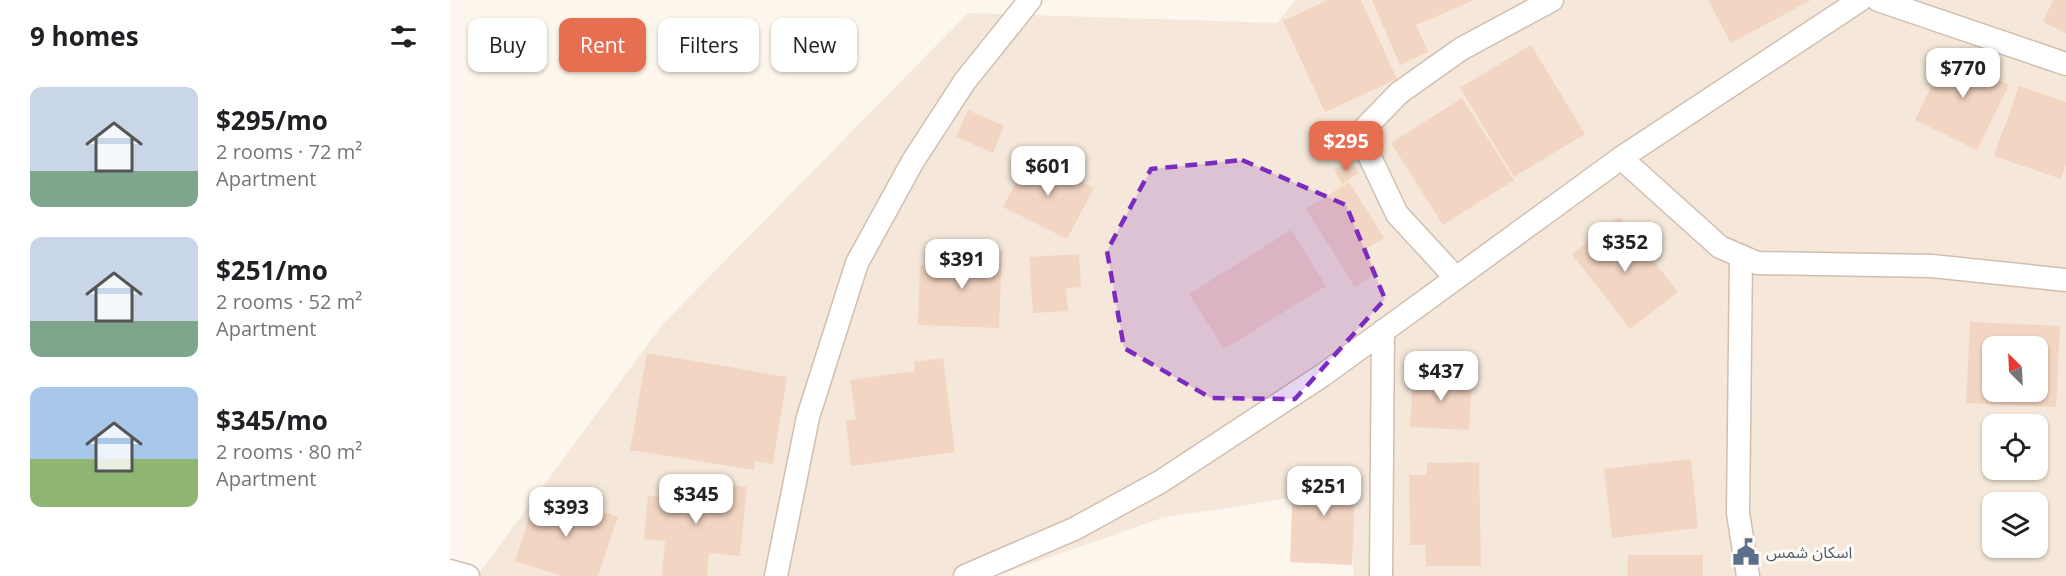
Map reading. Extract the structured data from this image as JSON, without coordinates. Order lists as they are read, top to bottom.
{
  "places": {
    "public building": ["اسكان شمس"]
  },
  "north": "top left",
  "page": {
    "heading": "9 homes",
    "chip": [
      "Buy",
      "Rent",
      "Filters",
      "New"
    ],
    "price": [
      "$770",
      "$295",
      "$601",
      "$352",
      "$391",
      "$437",
      "$251",
      "$345",
      "$393"
    ],
    "list": [
      {
        "name": "$295/mo",
        "note": "2 rooms · 72 m² · Apartment"
      },
      {
        "name": "$251/mo",
        "note": "2 rooms · 52 m² · Apartment"
      },
      {
        "name": "$345/mo",
        "note": "2 rooms · 80 m² · Apartment"
      }
    ]
  }
}
